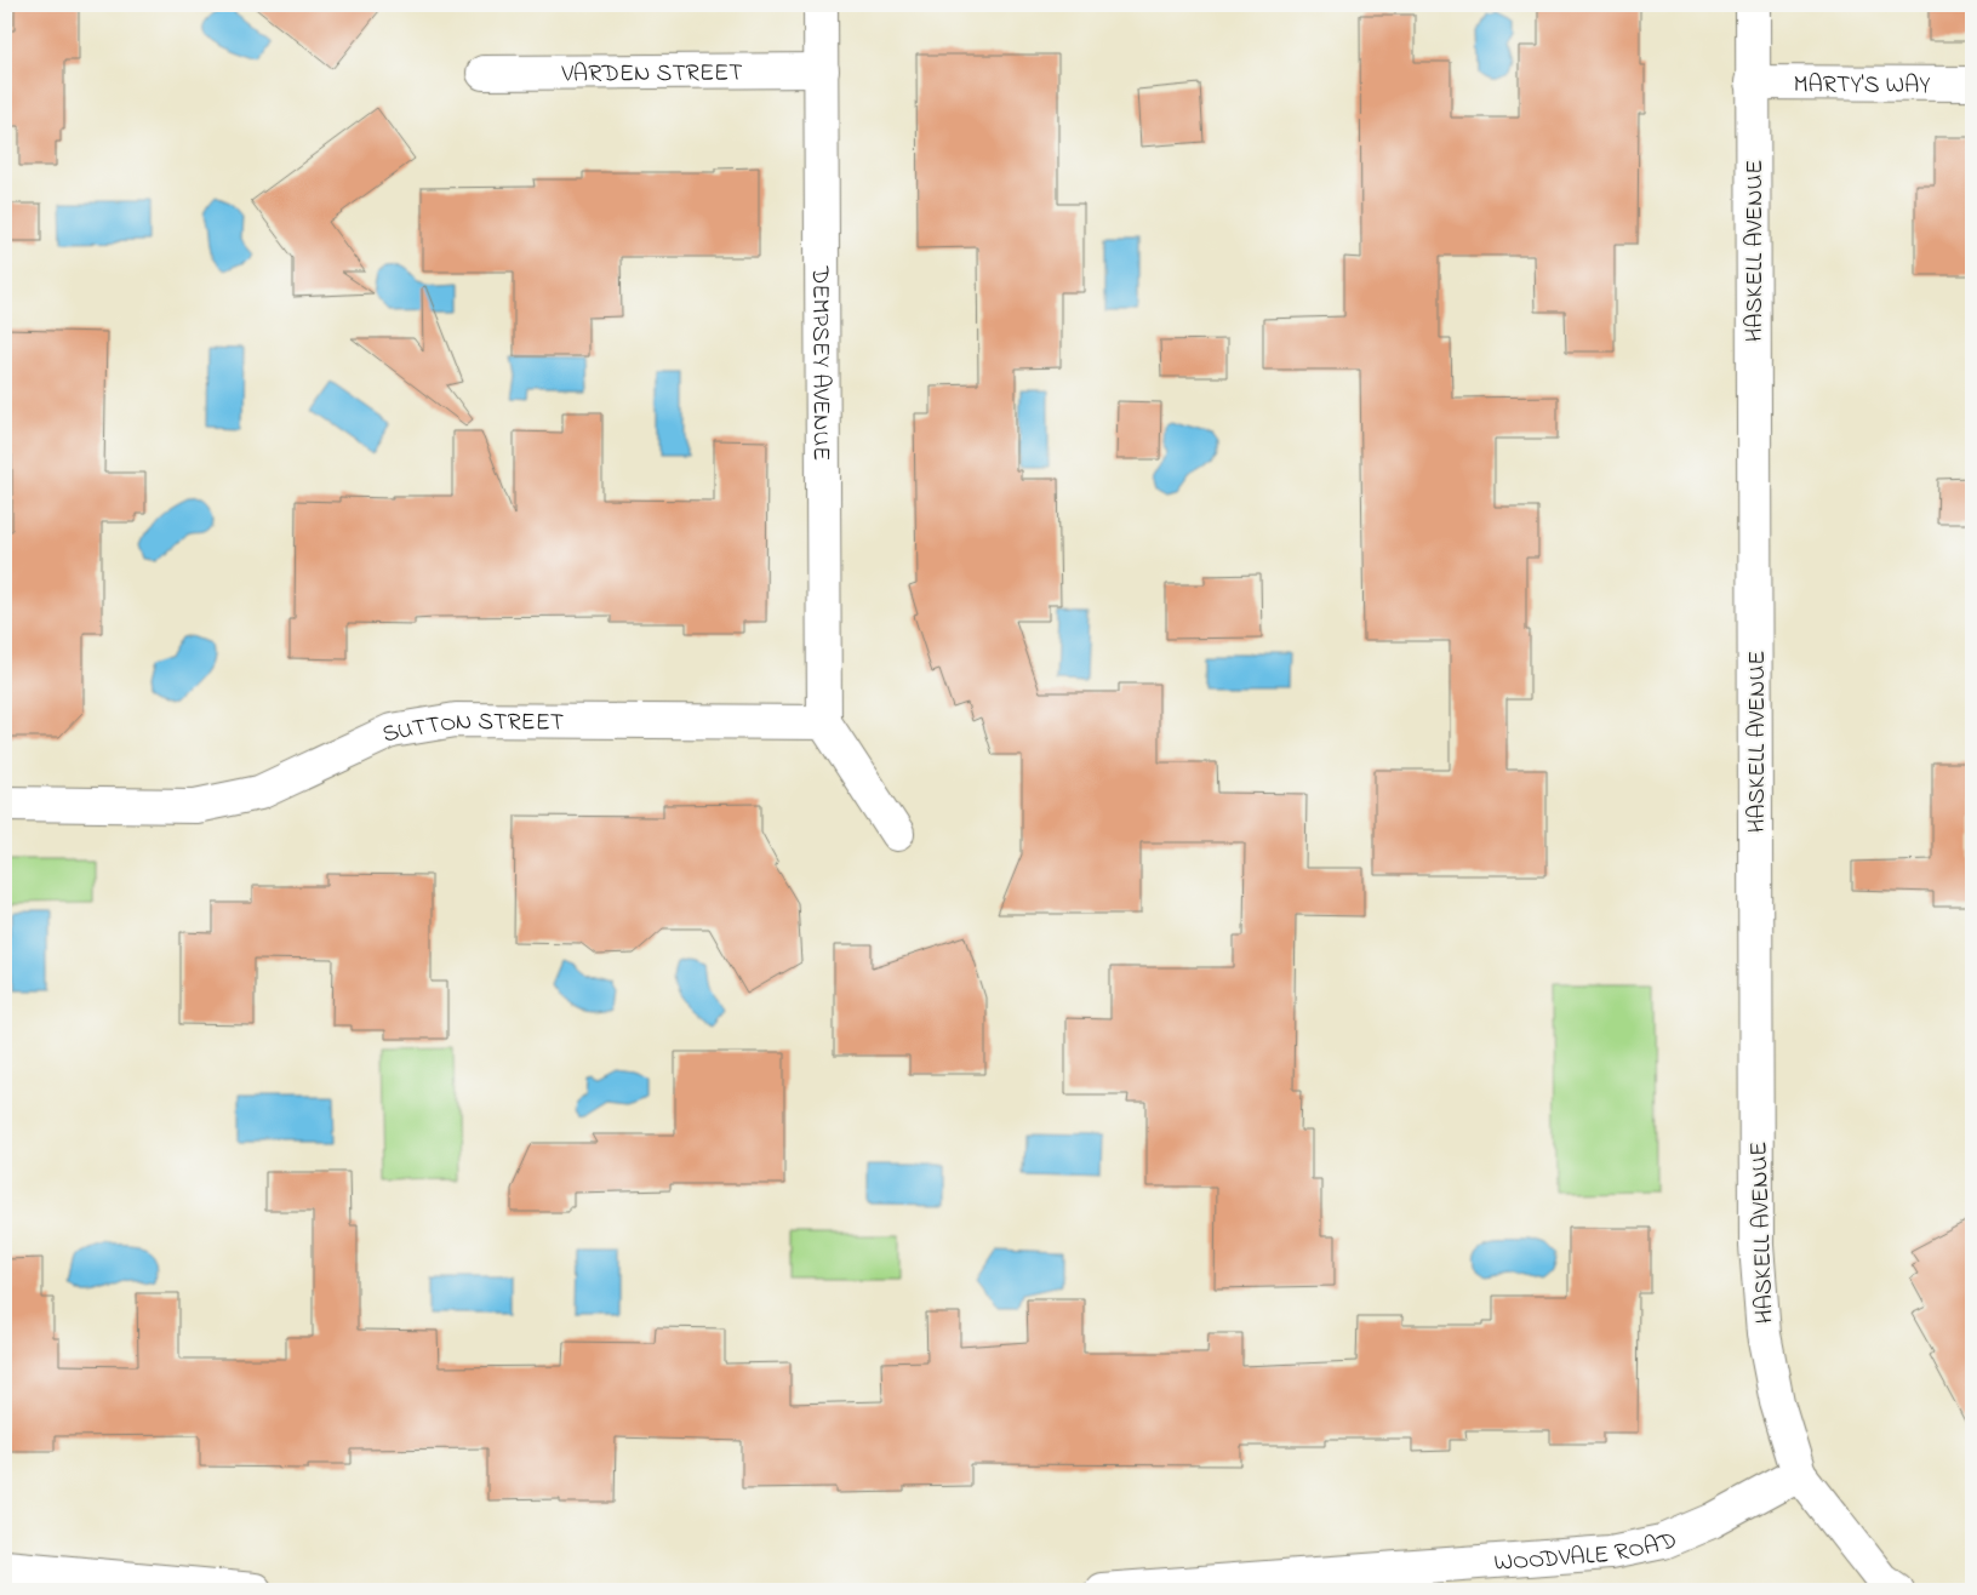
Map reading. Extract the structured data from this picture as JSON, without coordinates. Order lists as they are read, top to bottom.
{
  "streets": {
    "street": [
      "VARDEN STREET",
      "MARTY'S WAY",
      "HASKELL AVENUE",
      "DEMPSEY AVENUE",
      "SUTTON STREET",
      "WOODVALE ROAD"
    ]
  },
  "crossings": [
    ["VARDEN STREET", "DEMPSEY AVENUE"],
    ["MARTY'S WAY", "HASKELL AVENUE"],
    ["HASKELL AVENUE", "WOODVALE ROAD"],
    ["DEMPSEY AVENUE", "SUTTON STREET"]
  ]
}
